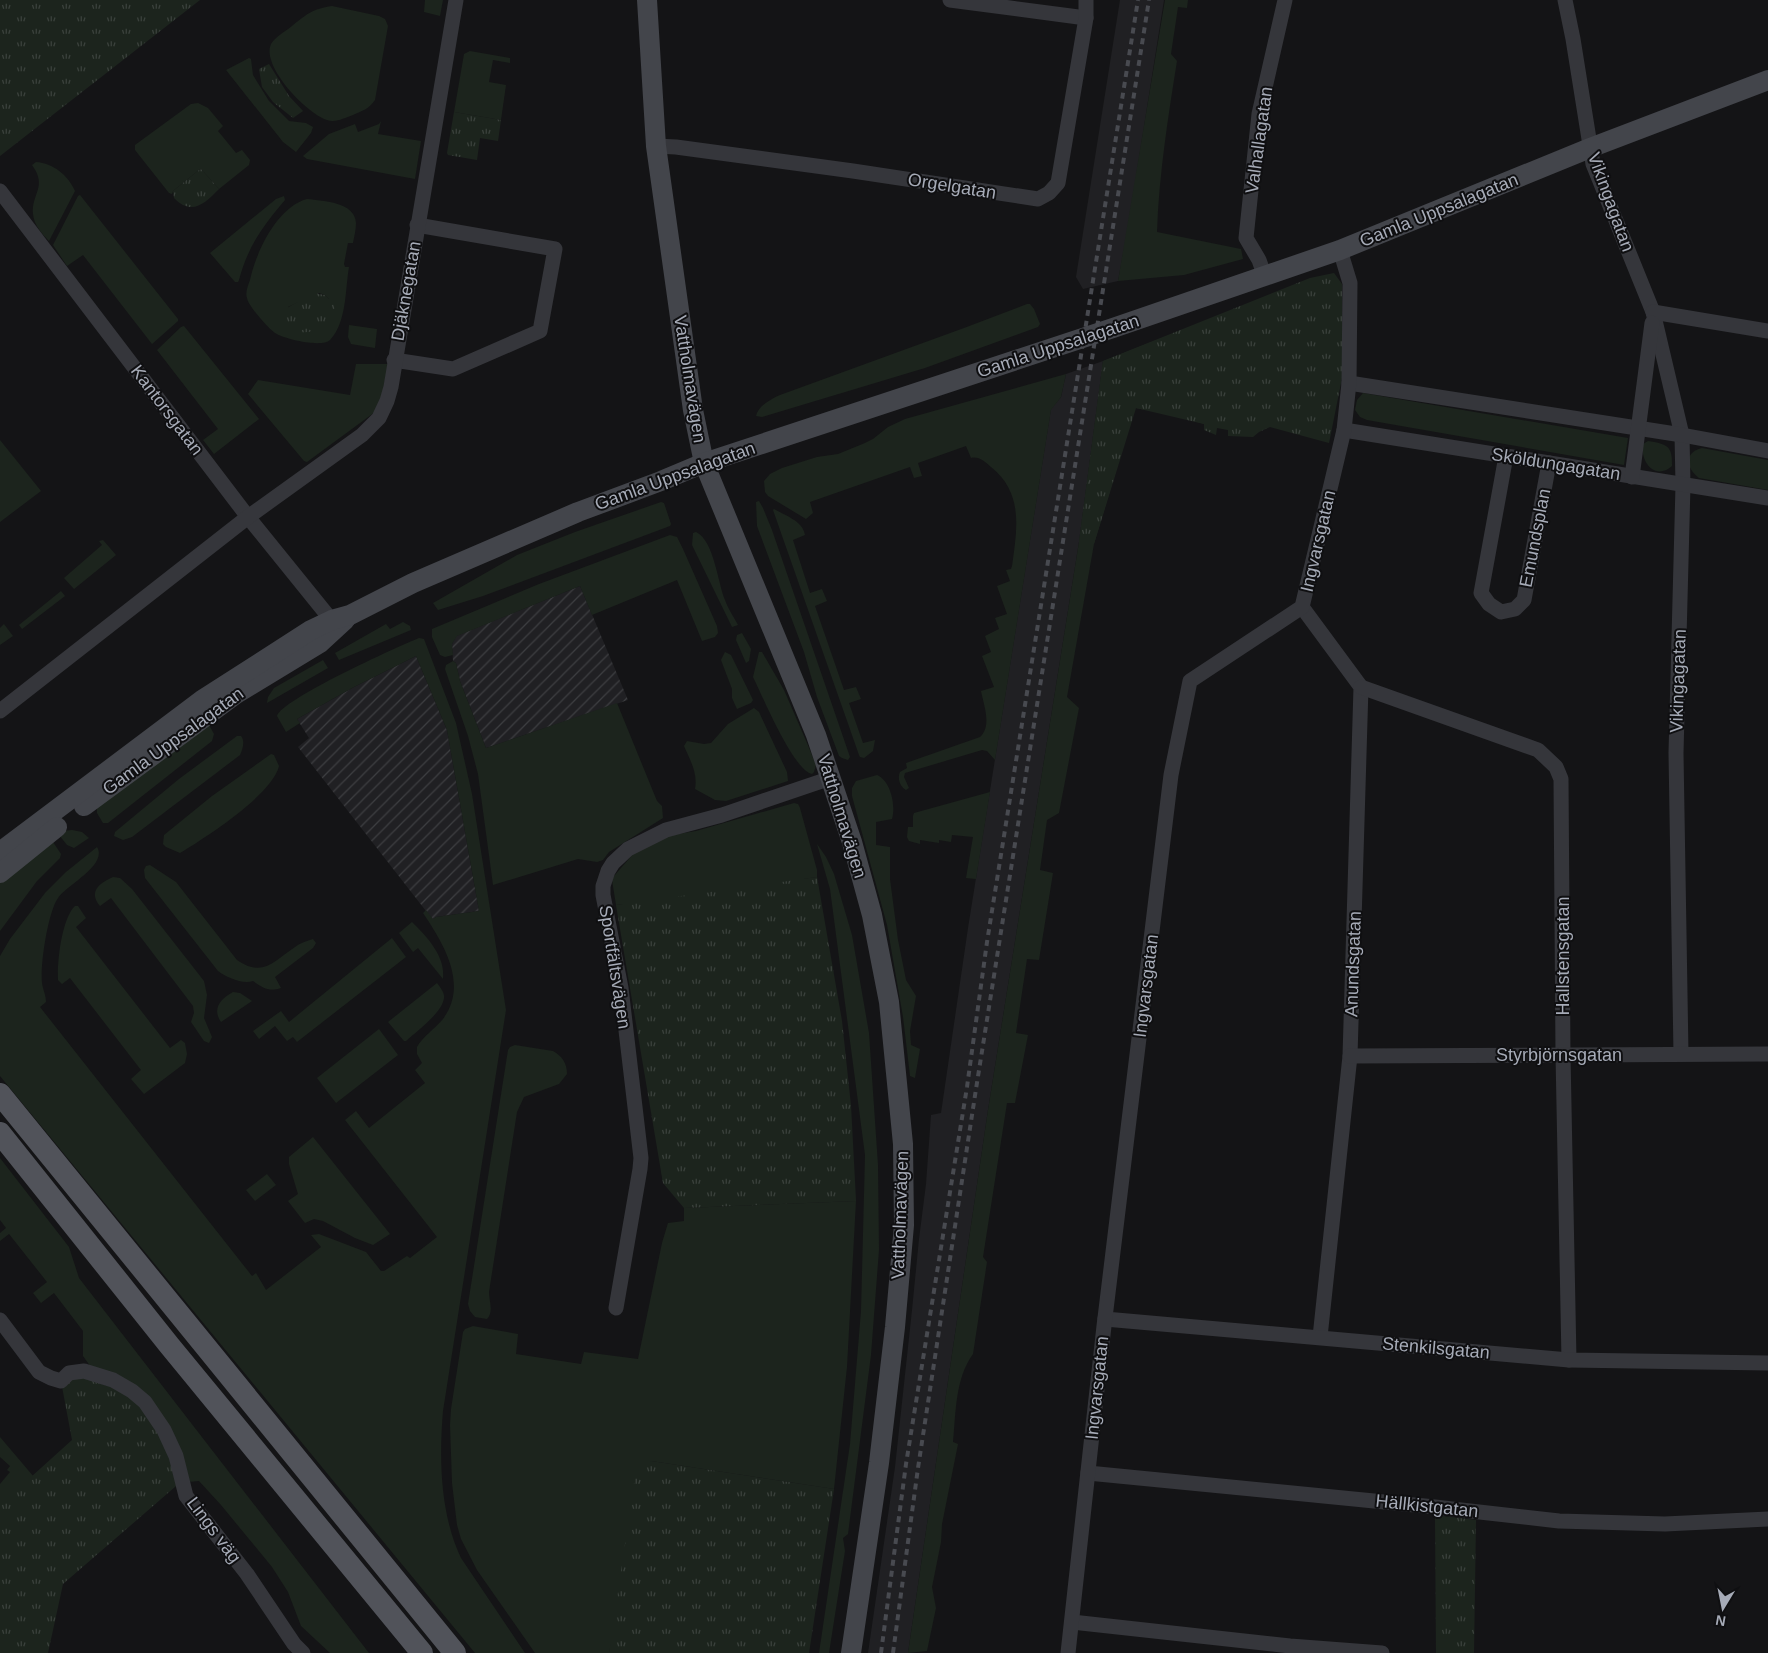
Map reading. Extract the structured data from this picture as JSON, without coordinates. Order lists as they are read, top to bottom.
{
  "streets": {
    "street": [
      "Valhallagatan",
      "Orgelgatan",
      "Vikingagatan",
      "Gamla Uppsalagatan",
      "Djäknegatan",
      "Vattholmavägen",
      "Kantorsgatan",
      "Sköldungagatan",
      "Emundsplan",
      "Ingvarsgatan",
      "Hallstensgatan",
      "Anundsgatan",
      "Sportfältsvägen",
      "Styrbjörnsgatan",
      "Stenkilsgatan",
      "Hällkistgatan",
      "Lings väg"
    ]
  },
  "crossings": [
    ["Valhallagatan", "Gamla Uppsalagatan"],
    ["Orgelgatan", "Vattholmavägen"],
    ["Vikingagatan", "Gamla Uppsalagatan"],
    ["Vikingagatan", "Sköldungagatan"],
    ["Vikingagatan", "Styrbjörnsgatan"],
    ["Gamla Uppsalagatan", "Vattholmavägen"],
    ["Gamla Uppsalagatan", "Kantorsgatan"],
    ["Gamla Uppsalagatan", "Ingvarsgatan"],
    ["Djäknegatan", "Kantorsgatan"],
    ["Vattholmavägen", "Sportfältsvägen"],
    ["Sköldungagatan", "Emundsplan"],
    ["Sköldungagatan", "Ingvarsgatan"],
    ["Ingvarsgatan", "Stenkilsgatan"],
    ["Ingvarsgatan", "Hällkistgatan"],
    ["Hallstensgatan", "Anundsgatan"],
    ["Hallstensgatan", "Styrbjörnsgatan"],
    ["Hallstensgatan", "Stenkilsgatan"],
    ["Anundsgatan", "Styrbjörnsgatan"],
    ["Anundsgatan", "Stenkilsgatan"]
  ],
  "north": "bottom"
}
